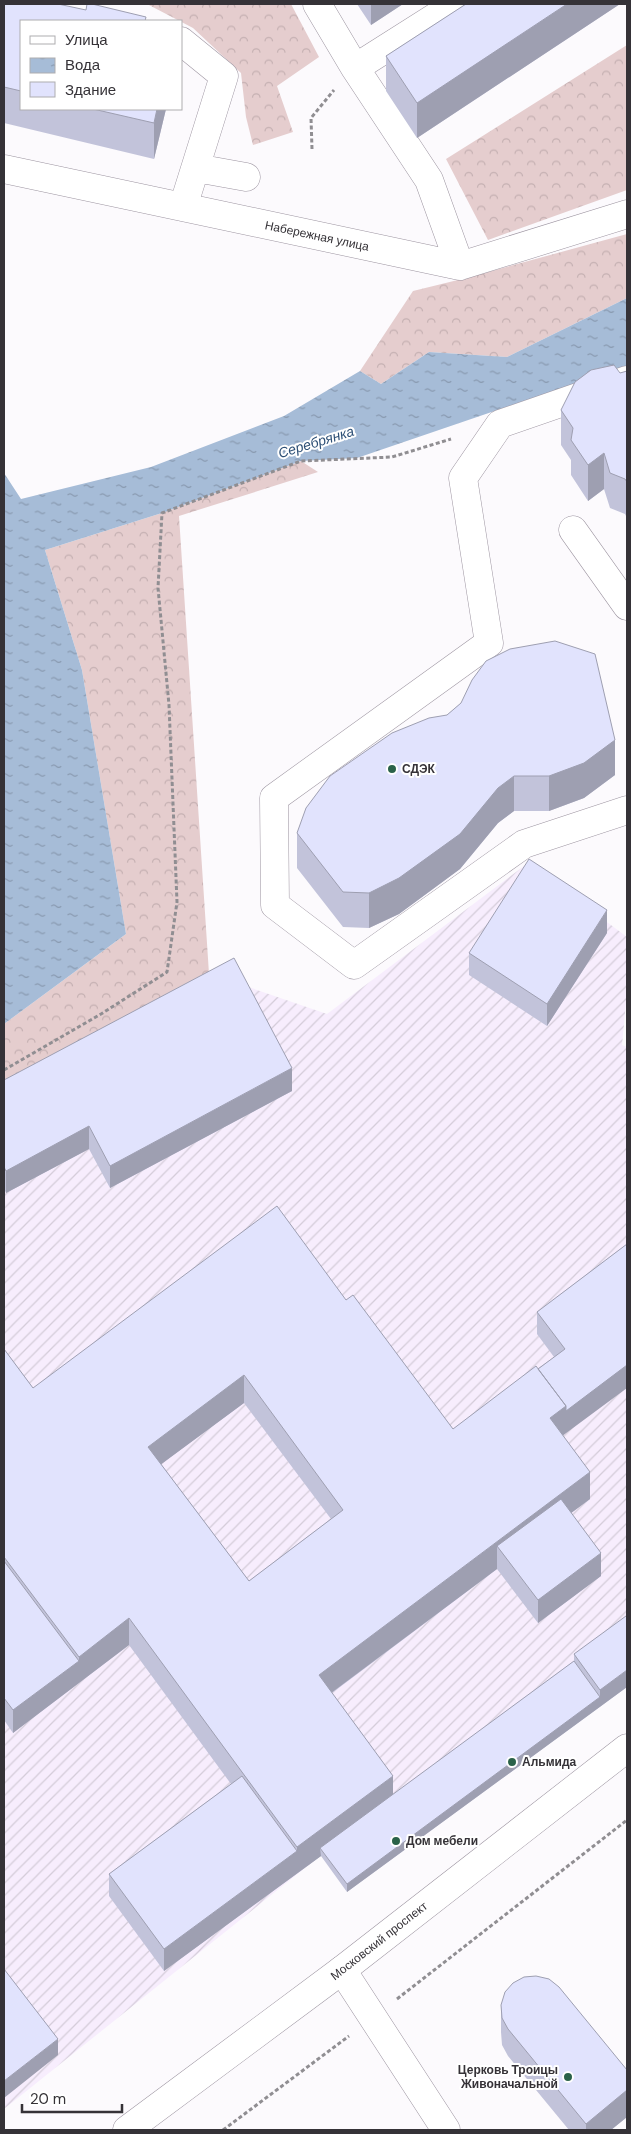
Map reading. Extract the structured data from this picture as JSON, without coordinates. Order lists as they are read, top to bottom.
{
  "streets": {
    "street": ["Набережная улица", "Московский проспект"]
  },
  "water": ["Серебрянка"],
  "places": [
    "СДЭК",
    "Альмида",
    "Дом мебели",
    "Церковь Троицы Живоначальной"
  ],
  "legend": ["Улица", "Вода", "Здание"],
  "scale_bar": "20 m"
}
